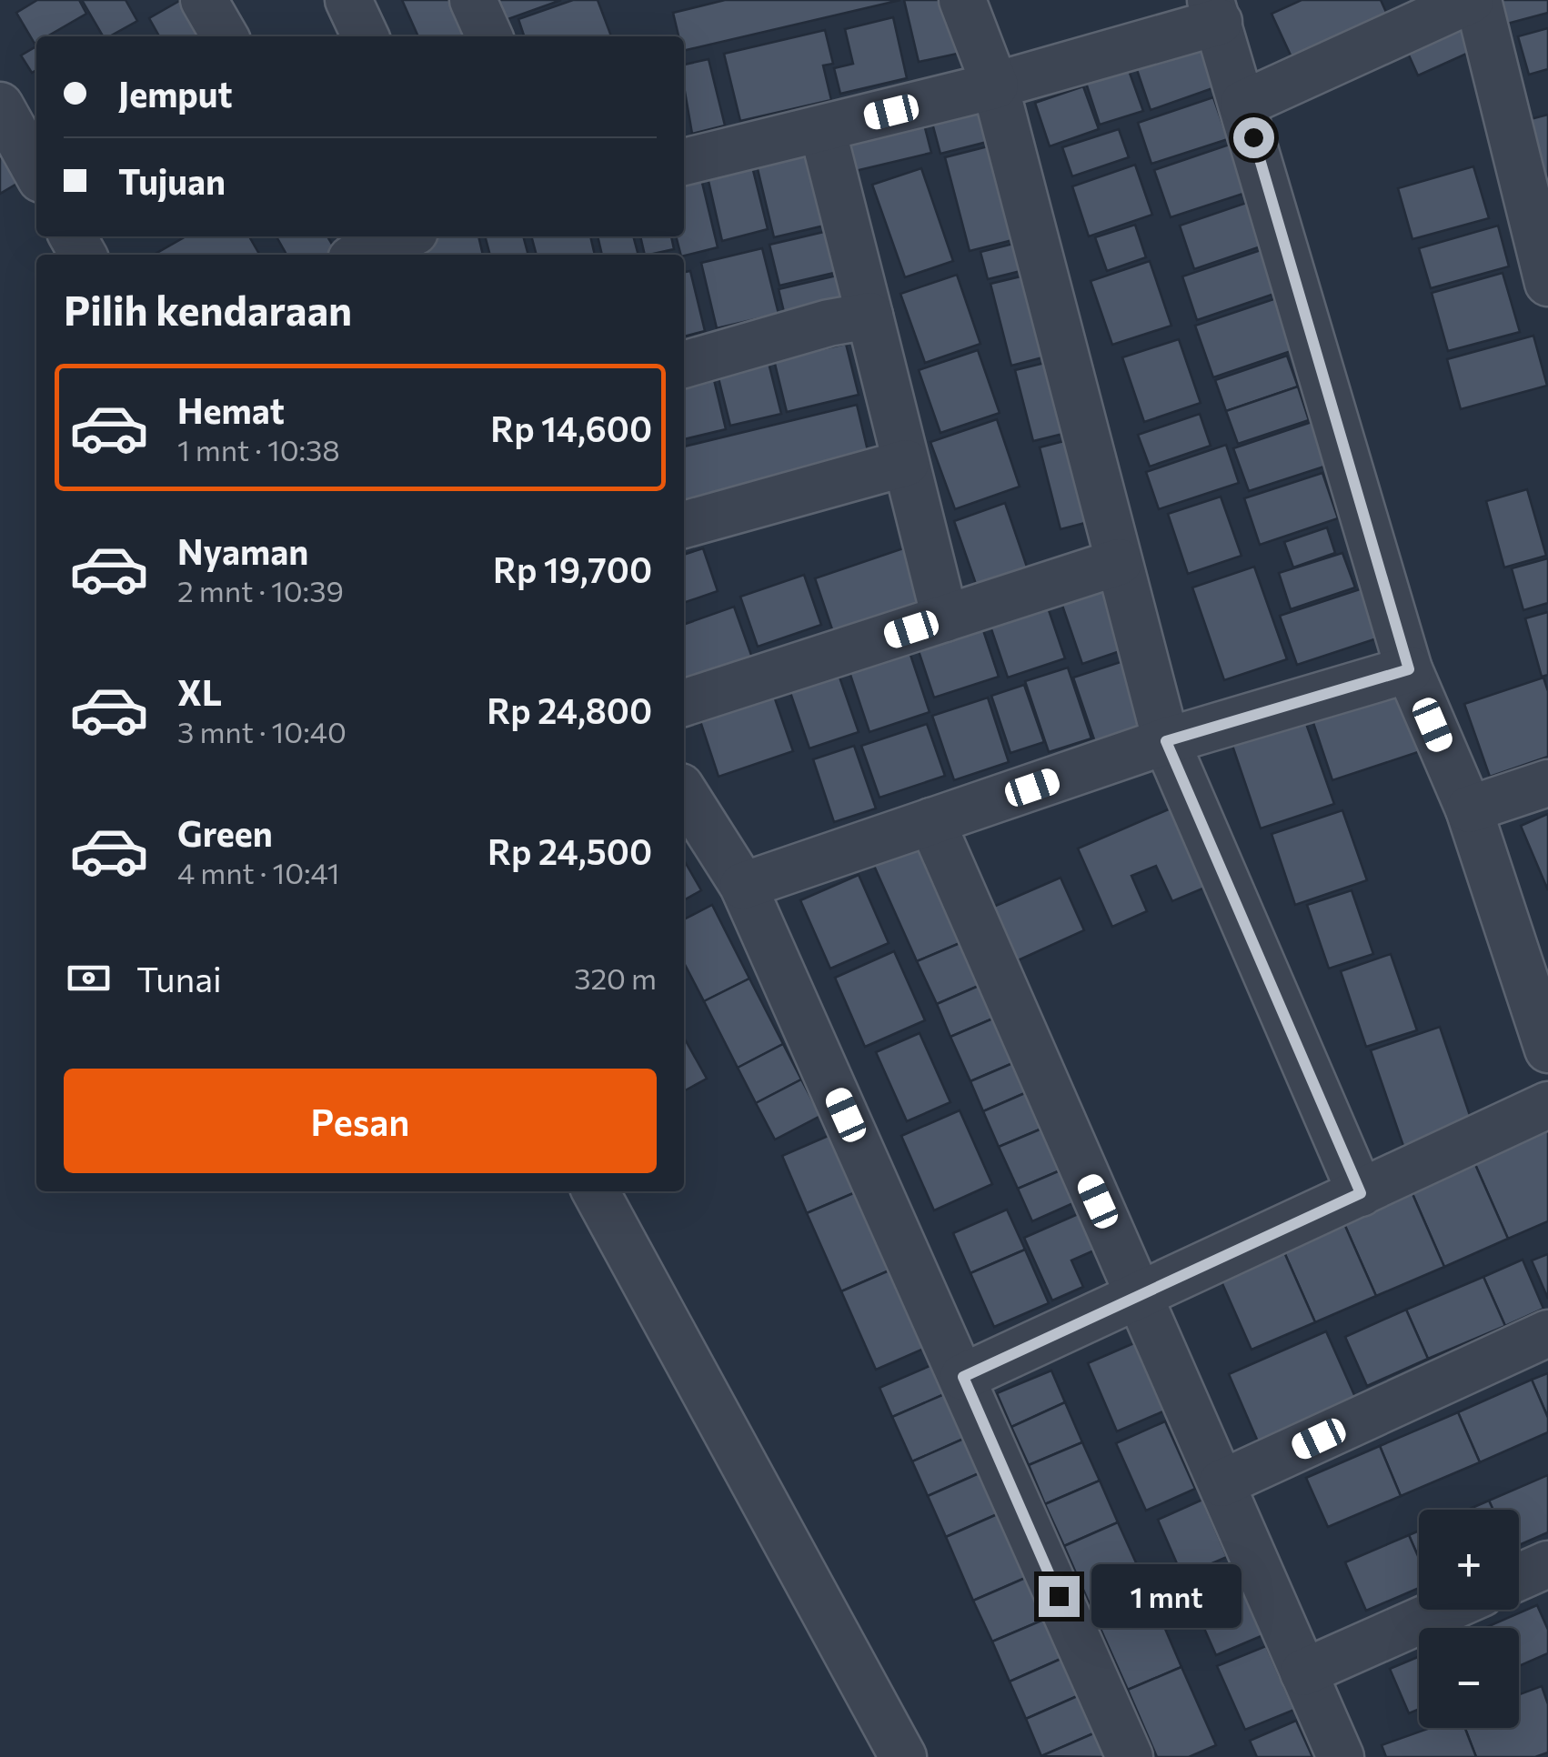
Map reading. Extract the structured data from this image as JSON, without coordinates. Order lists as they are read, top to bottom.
{
  "page": {
    "banner": ["Jemput", "Tujuan"],
    "heading": "Pilih kendaraan",
    "list": [
      {
        "name": "Hemat",
        "note": "1 mnt · 10:38",
        "value": "Rp 14,600"
      },
      {
        "name": "Nyaman",
        "note": "2 mnt · 10:39",
        "value": "Rp 19,700"
      },
      {
        "name": "XL",
        "note": "3 mnt · 10:40",
        "value": "Rp 24,800"
      },
      {
        "name": "Green",
        "note": "4 mnt · 10:41",
        "value": "Rp 24,500"
      }
    ],
    "pay": ["Tunai", "320 m"],
    "buttons": "Pesan",
    "map_buttons": ["+", "−"],
    "bubble": "1 mnt"
  }
}
